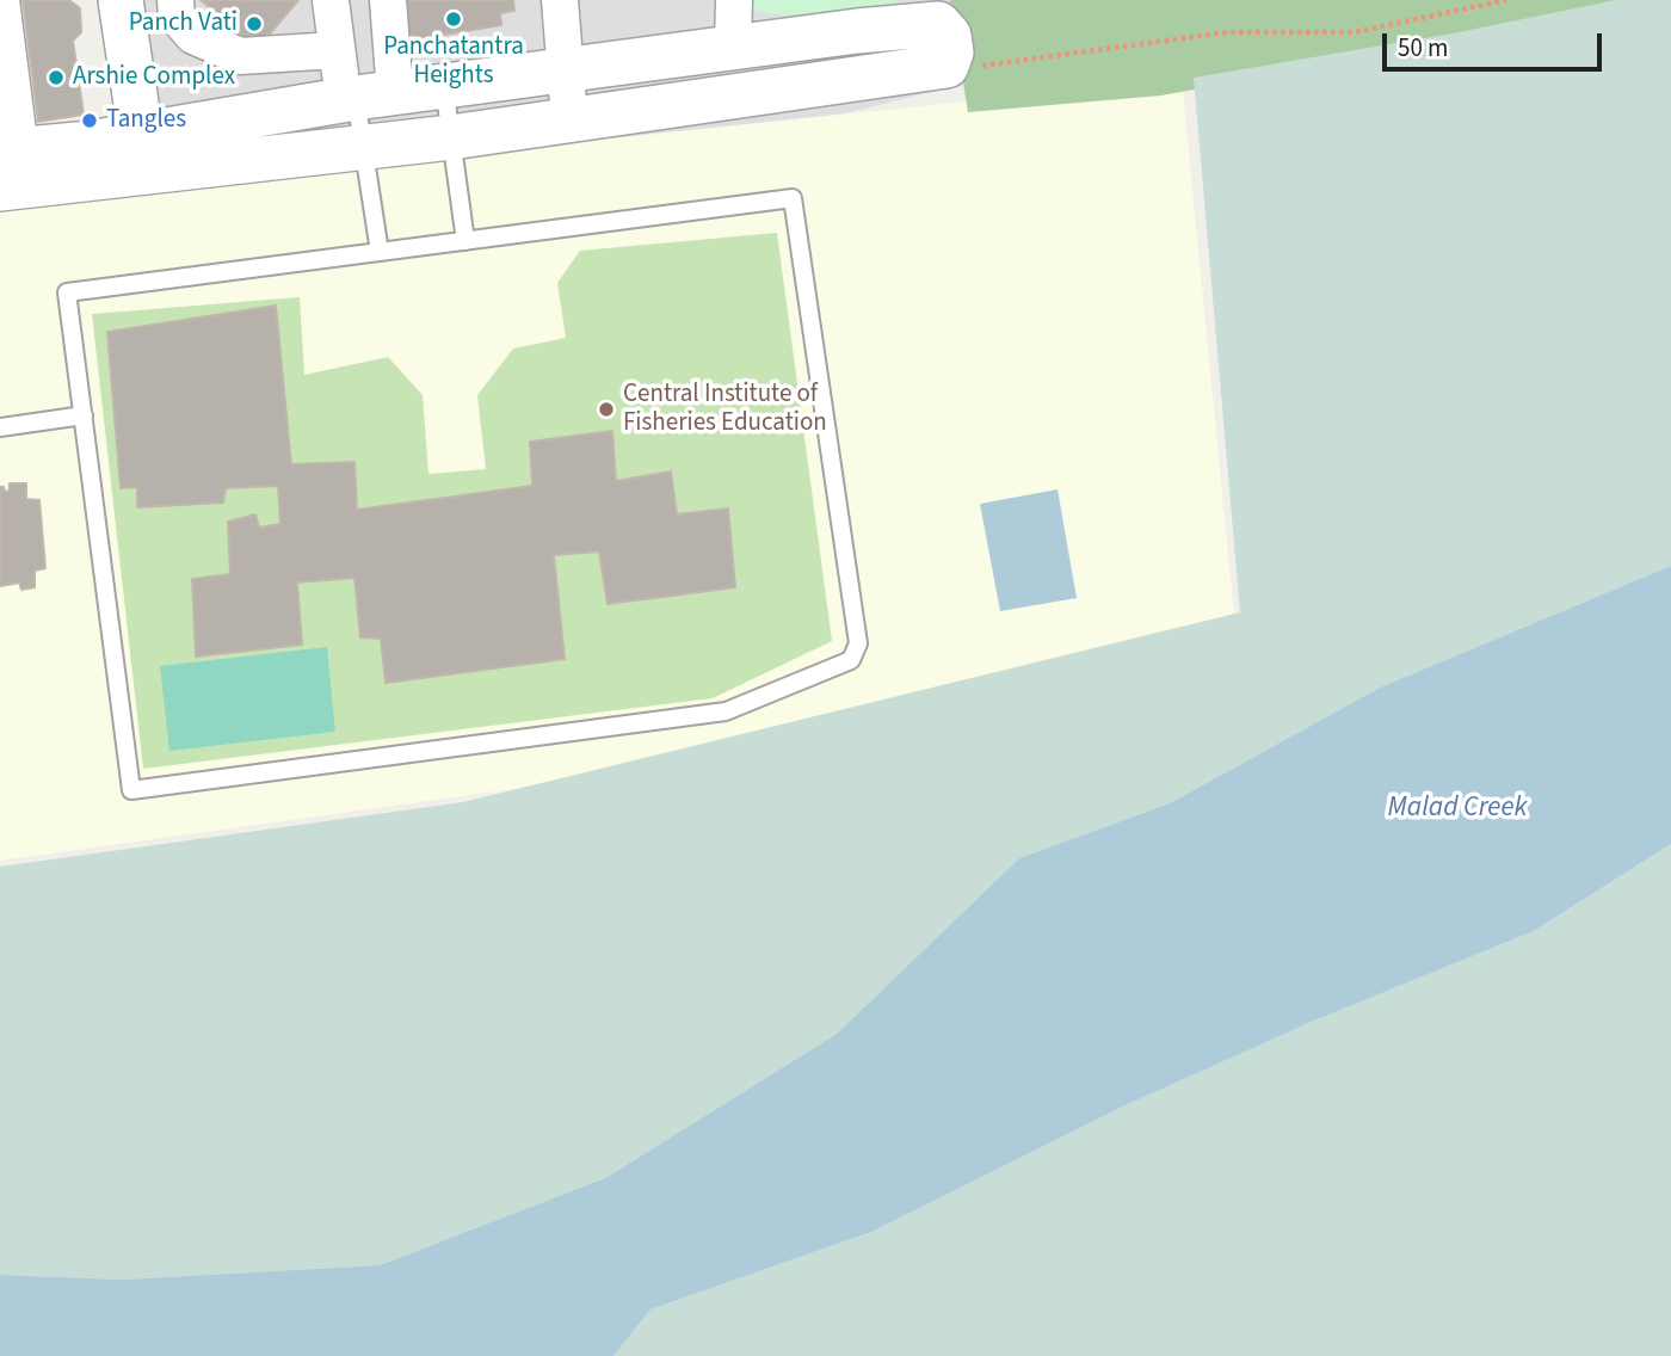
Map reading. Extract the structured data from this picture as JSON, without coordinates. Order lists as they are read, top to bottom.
{
  "water": ["Malad Creek"],
  "places": [
    "Panchatantra Heights",
    "Panch Vati",
    "Arshie Complex",
    "Tangles",
    "Central Institute of Fisheries Education"
  ],
  "scale_bar": "50 m"
}
